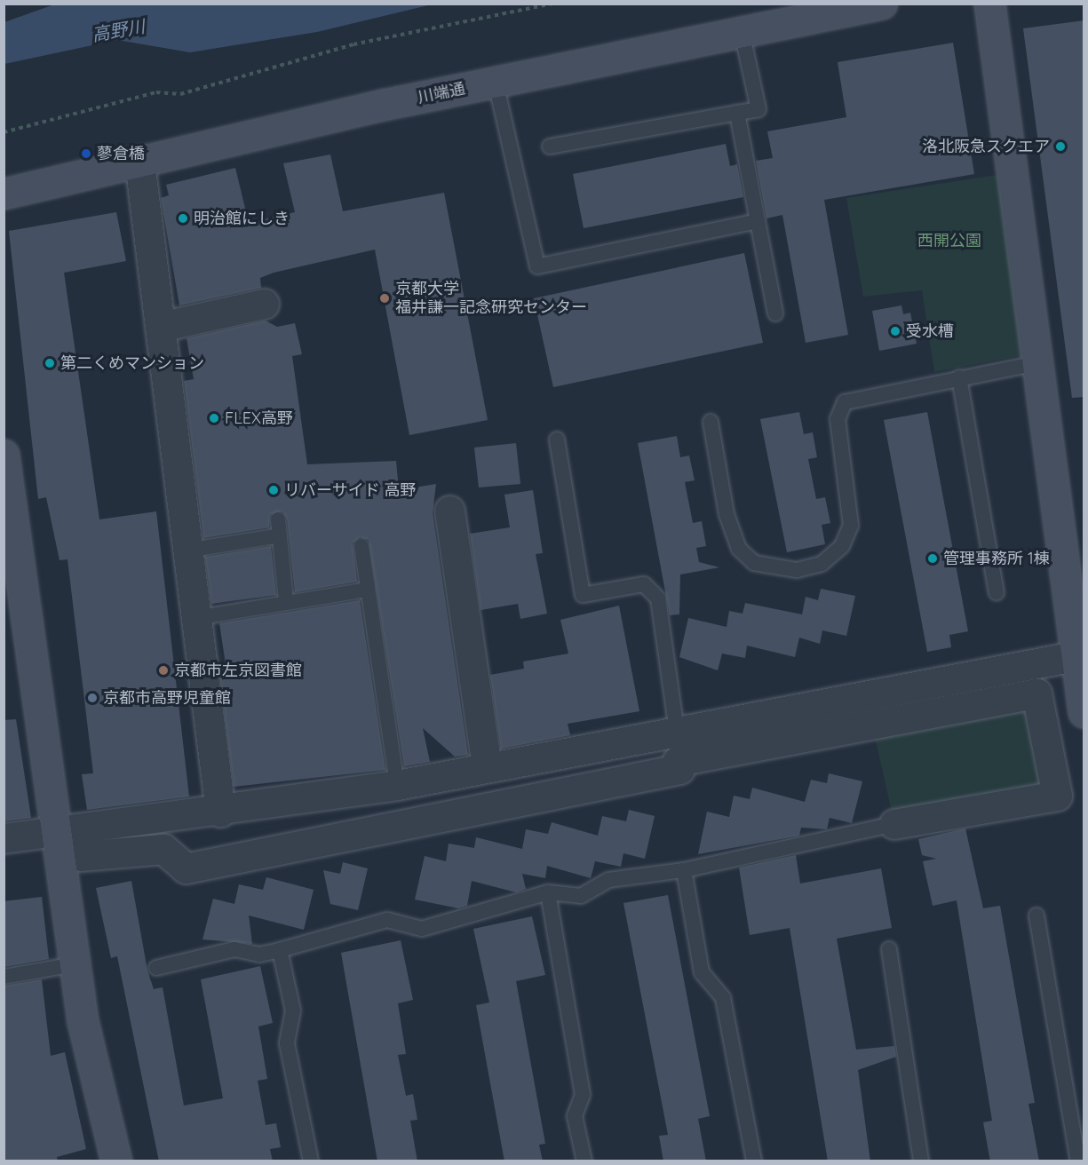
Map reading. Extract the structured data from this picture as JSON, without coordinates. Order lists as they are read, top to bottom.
{
  "streets": {
    "street": ["川端通"]
  },
  "water": ["高野川"],
  "parks": ["西開公園"],
  "places": [
    "洛北阪急スクエア",
    "蓼倉橋",
    "明治館にしき",
    "京都大学 福井謙一記念研究センター",
    "受水槽",
    "第二くめマンション",
    "FLEX高野",
    "リバーサイド 高野",
    "管理事務所 1棟",
    "京都市左京図書館",
    "京都市高野児童館"
  ]
}
